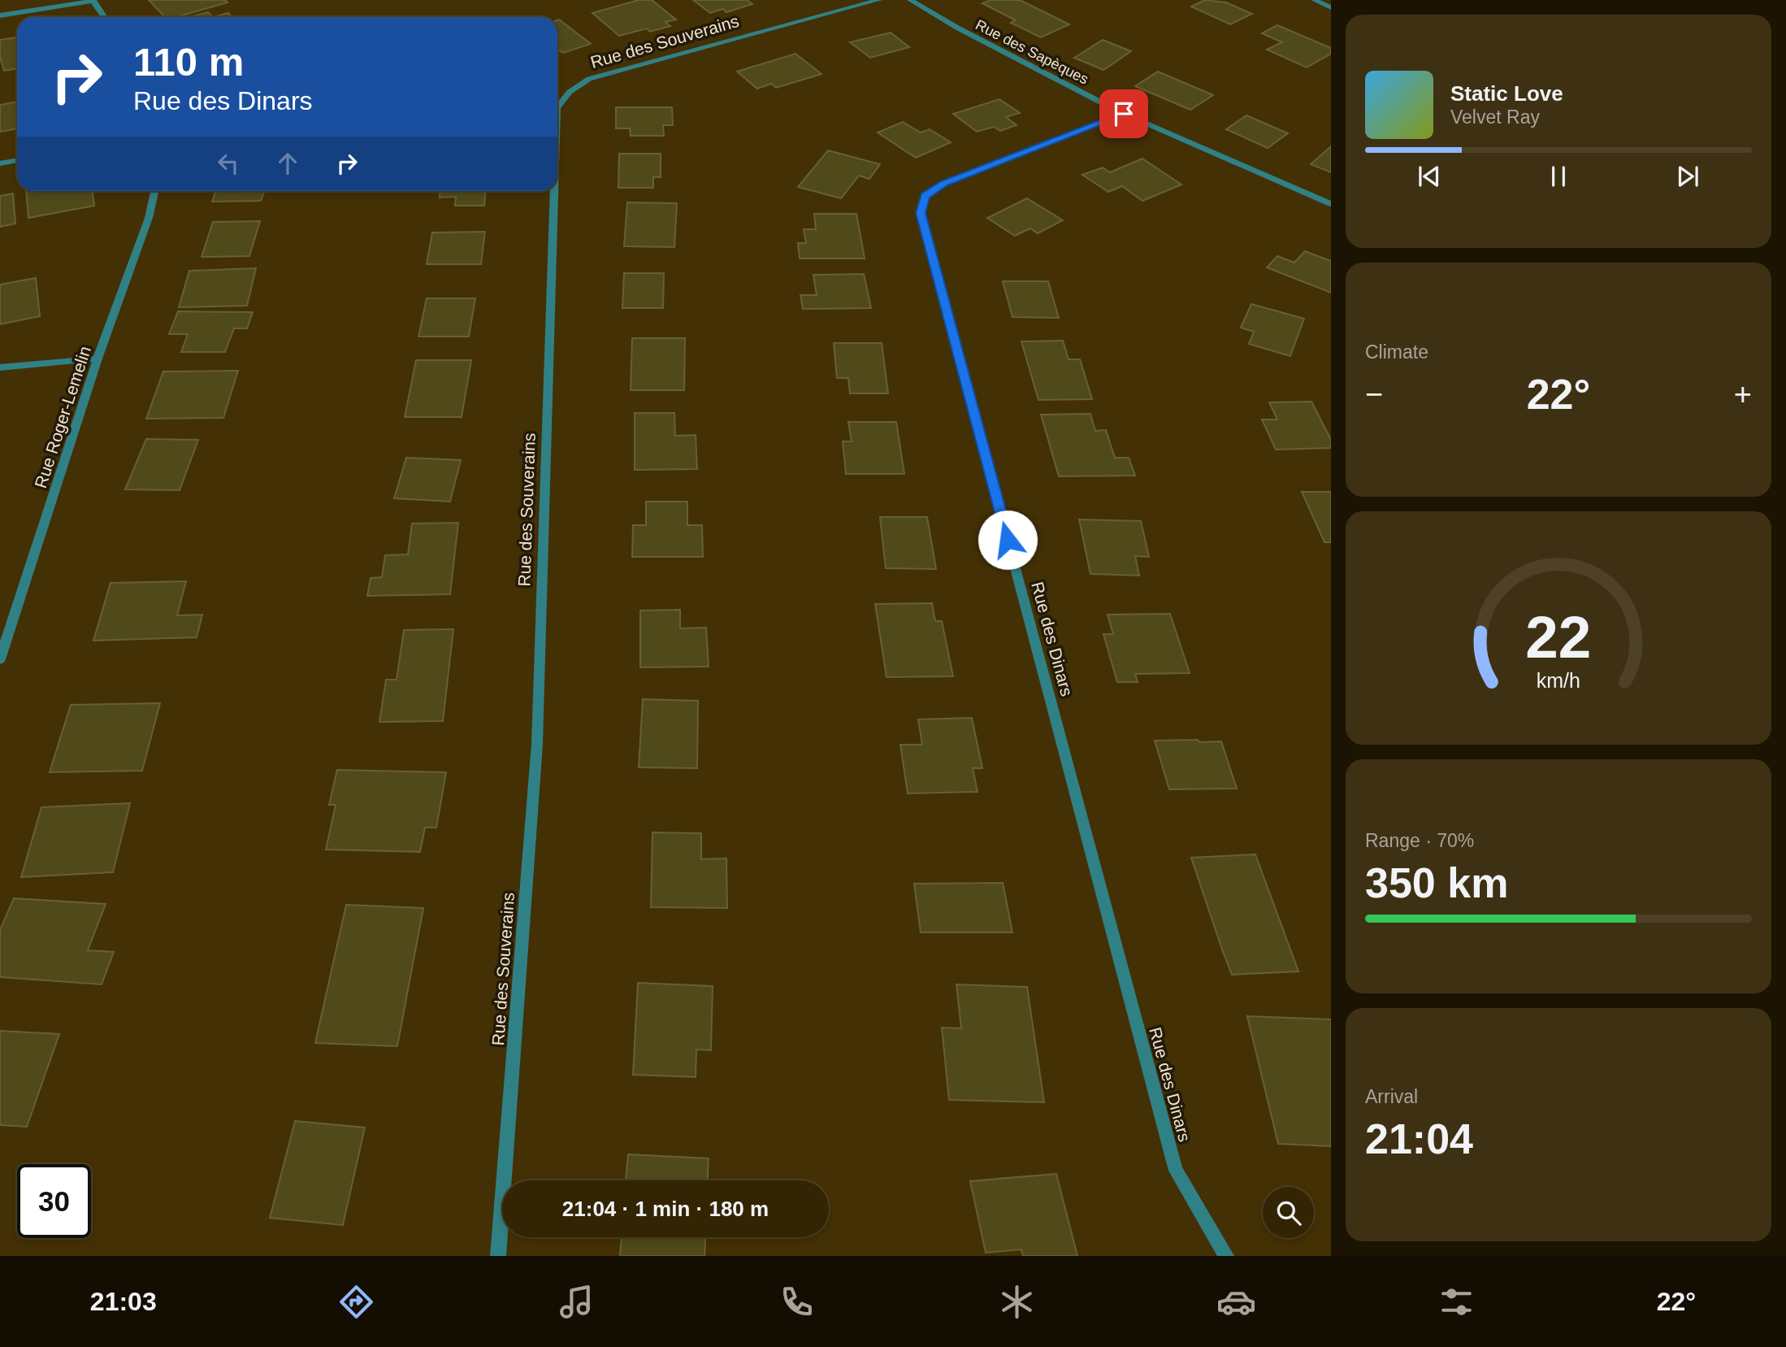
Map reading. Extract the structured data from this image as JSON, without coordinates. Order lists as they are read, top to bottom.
{
  "streets": {
    "street": [
      "Rue des Souverains",
      "Rue des Sapèques",
      "Rue Roger-Lemelin",
      "Rue des Dinars"
    ]
  },
  "crossings": [
    ["Rue des Sapèques", "Rue des Dinars"]
  ],
  "page": {
    "turn": ["110 m", "Rue des Dinars"],
    "song": ["Static Love", "Velvet Ray"],
    "tile": [
      "Climate",
      ["Range · 70%", "350 km"],
      ["Arrival", "21:04"]
    ],
    "heat": ["−", "22°", "+"],
    "limit": "30",
    "trip": "21:04 · 1 min · 180 m",
    "tabs": ["21:03", "22°"],
    "gauge": ["22", "km/h"]
  }
}
